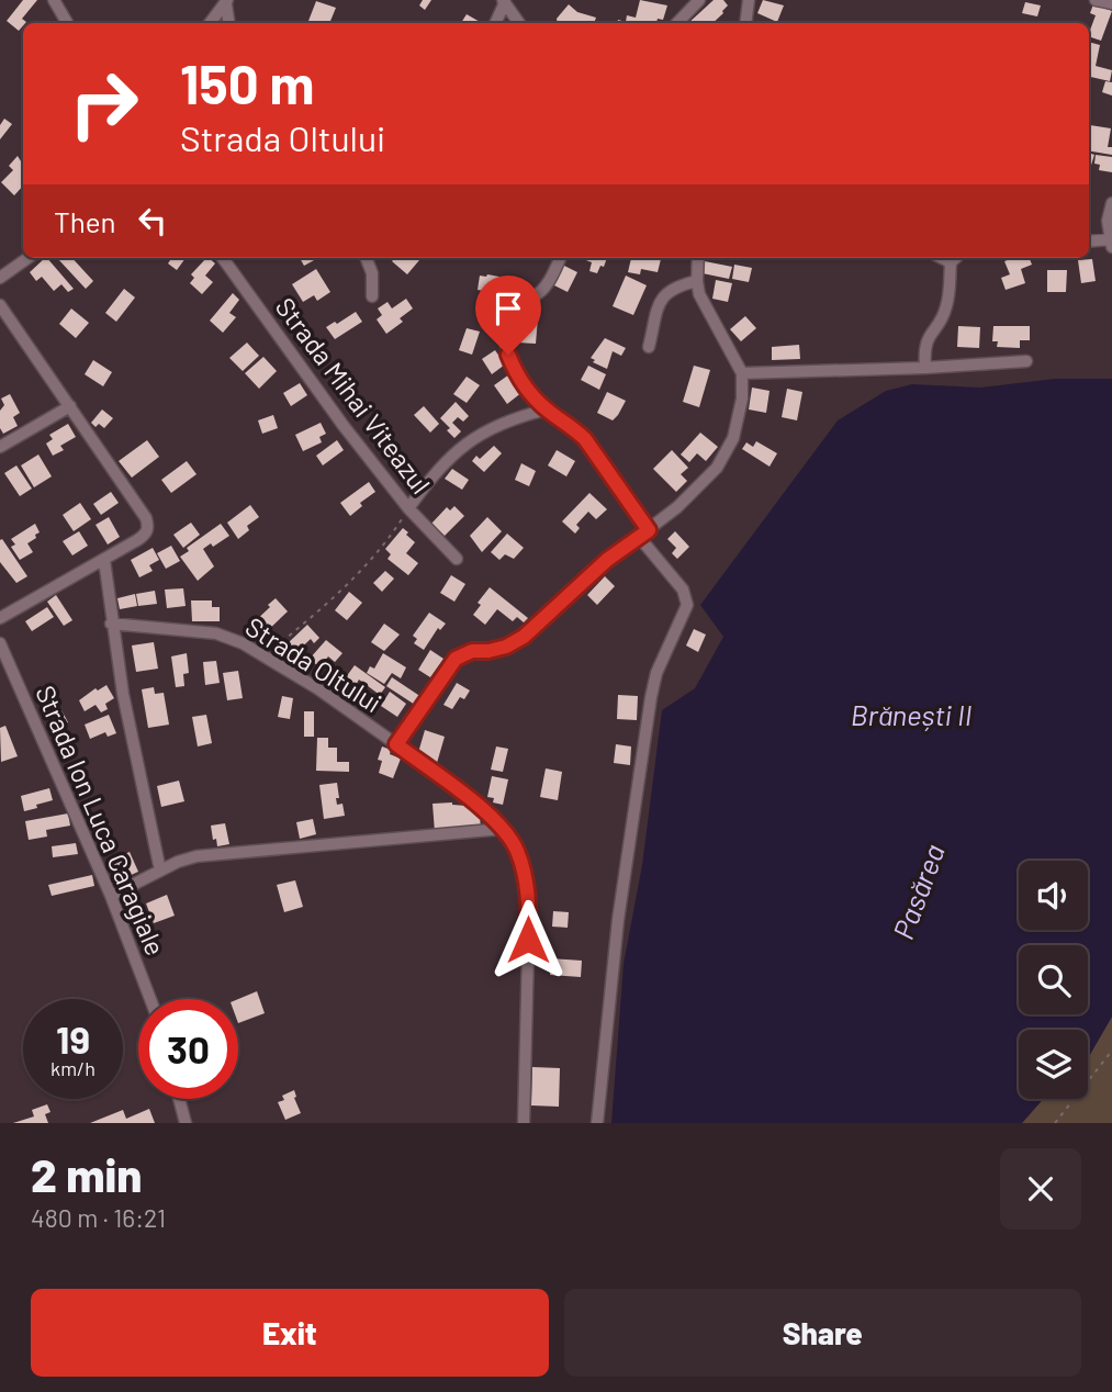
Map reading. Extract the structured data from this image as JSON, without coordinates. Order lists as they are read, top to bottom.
{
  "streets": {
    "street": ["Strada Mihai Viteazul", "Strada Oltului", "Strada Ion Luca Caragiale"]
  },
  "water": ["Brănești II", "Pasărea"],
  "page": {
    "turn": ["150 m", "Strada Oltului"],
    "then": "Then",
    "speed": "19 km/h",
    "limit": "30",
    "heading": ["2 min", "480 m · 16:21"],
    "buttons": ["Exit", "Share"]
  }
}
